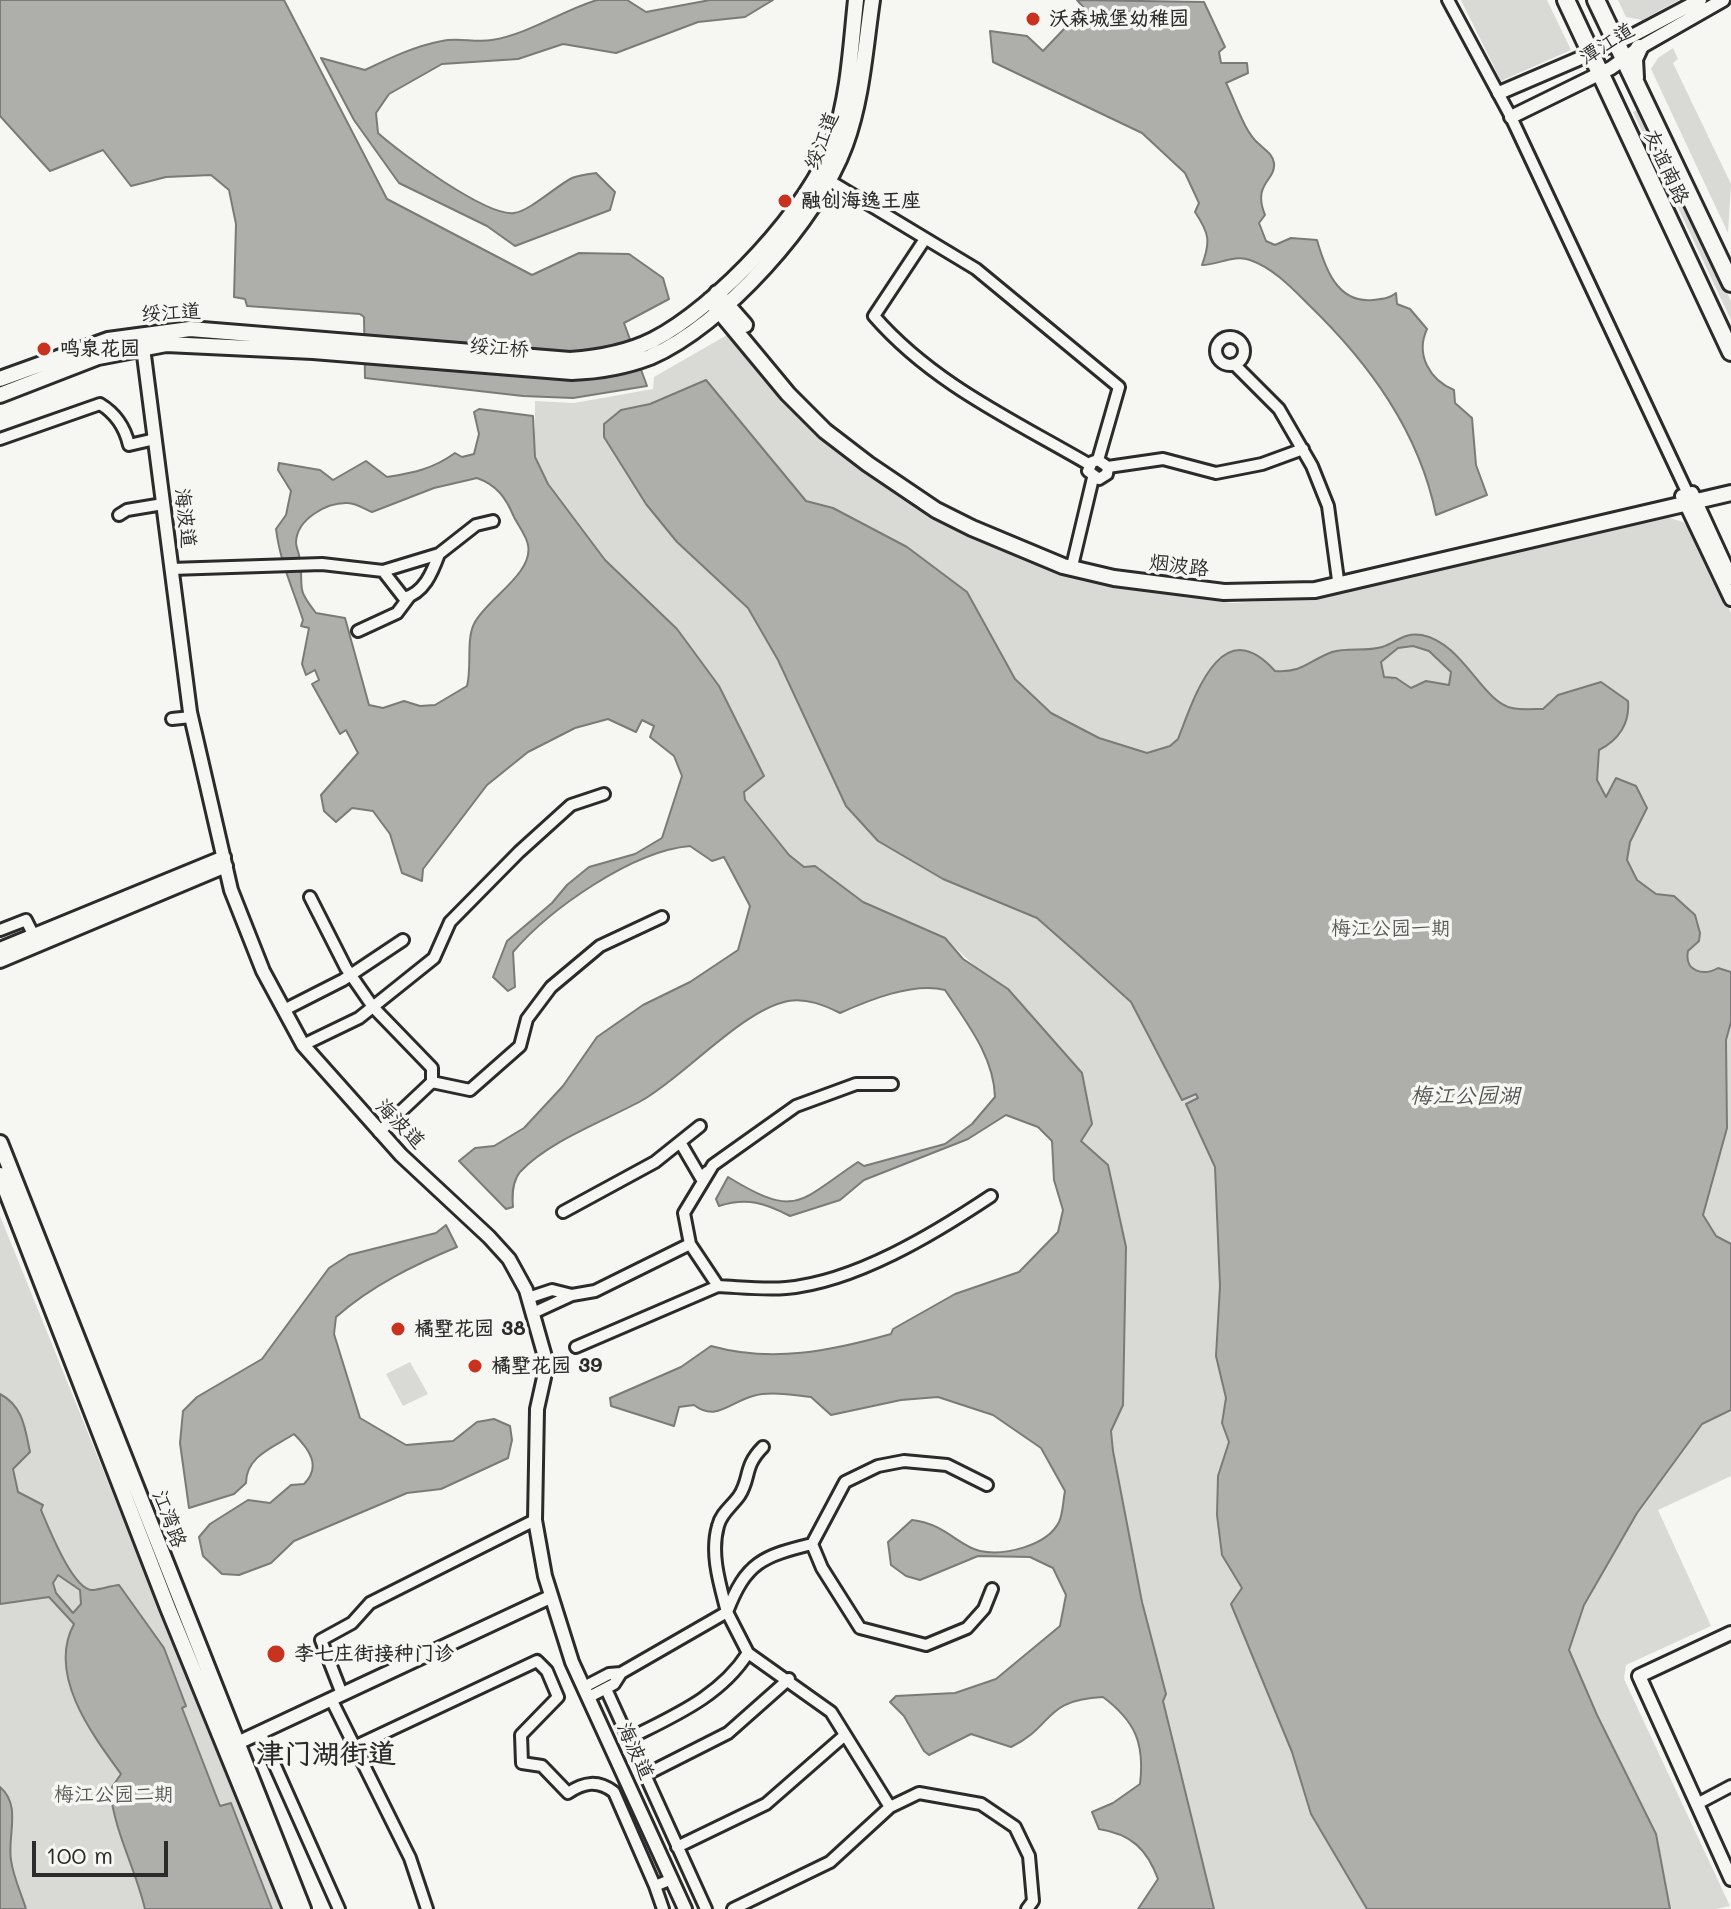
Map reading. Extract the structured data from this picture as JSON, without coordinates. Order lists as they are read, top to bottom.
{
  "streets": {
    "main road": [
      "绥江道",
      "友谊南路",
      "绥江桥",
      "烟波路",
      "江湾路"
    ],
    "street": ["潭江道", "海波道"]
  },
  "crossings": [
    ["潭江道", "友谊南路"],
    ["绥江道", "绥江桥"],
    ["绥江道", "海波道"],
    ["绥江道", "烟波路"]
  ],
  "districts": ["津门湖街道"],
  "water": ["梅江公园湖"],
  "parks": ["梅江公园一期", "梅江公园二期"],
  "places": [
    "沃森城堡幼稚园",
    "融创海逸王座",
    "鸣泉花园",
    "橘墅花园 38",
    "橘墅花园 39",
    "李七庄街接种门诊"
  ],
  "scale_bar": "100 m"
}
